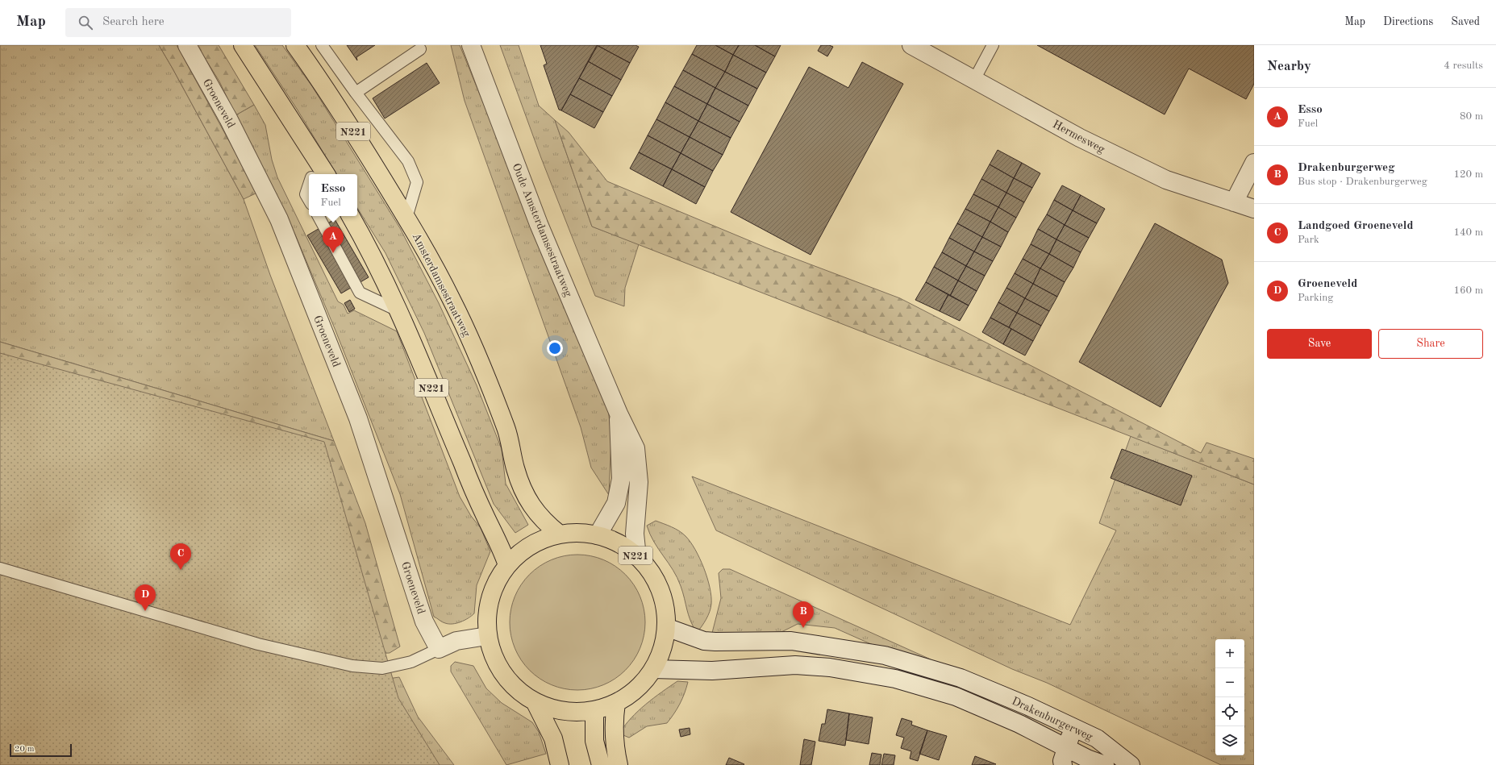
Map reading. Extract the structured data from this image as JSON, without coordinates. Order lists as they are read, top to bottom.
{
  "streets": {
    "main road": ["N221", "Amsterdamsestraatweg"],
    "street": [
      "Groeneveld",
      "Hermesweg",
      "Oude Amsterdamsestraatweg",
      "Drakenburgerweg"
    ]
  },
  "crossings": [
    ["N221", "Oude Amsterdamsestraatweg"],
    ["N221", "Amsterdamsestraatweg"],
    ["N221", "Drakenburgerweg"]
  ],
  "scale_bar": "20 m",
  "page": {
    "header": "Map",
    "search": "Search here",
    "nav": ["Map", "Directions", "Saved"],
    "heading": ["Nearby", "4 results"],
    "list": [
      {
        "mark": "A",
        "name": "Esso",
        "note": "Fuel",
        "value": "80 m"
      },
      {
        "mark": "B",
        "name": "Drakenburgerweg",
        "note": "Bus stop · Drakenburgerweg",
        "value": "120 m"
      },
      {
        "mark": "C",
        "name": "Landgoed Groeneveld",
        "note": "Park",
        "value": "140 m"
      },
      {
        "mark": "D",
        "name": "Groeneveld",
        "note": "Parking",
        "value": "160 m"
      }
    ],
    "popup": ["Esso", "Fuel"],
    "pins": [
      "A",
      "C",
      "D",
      "B"
    ],
    "buttons": ["Save", "Share"],
    "map_buttons": ["+", "−"],
    "scale": "20 m"
  }
}
